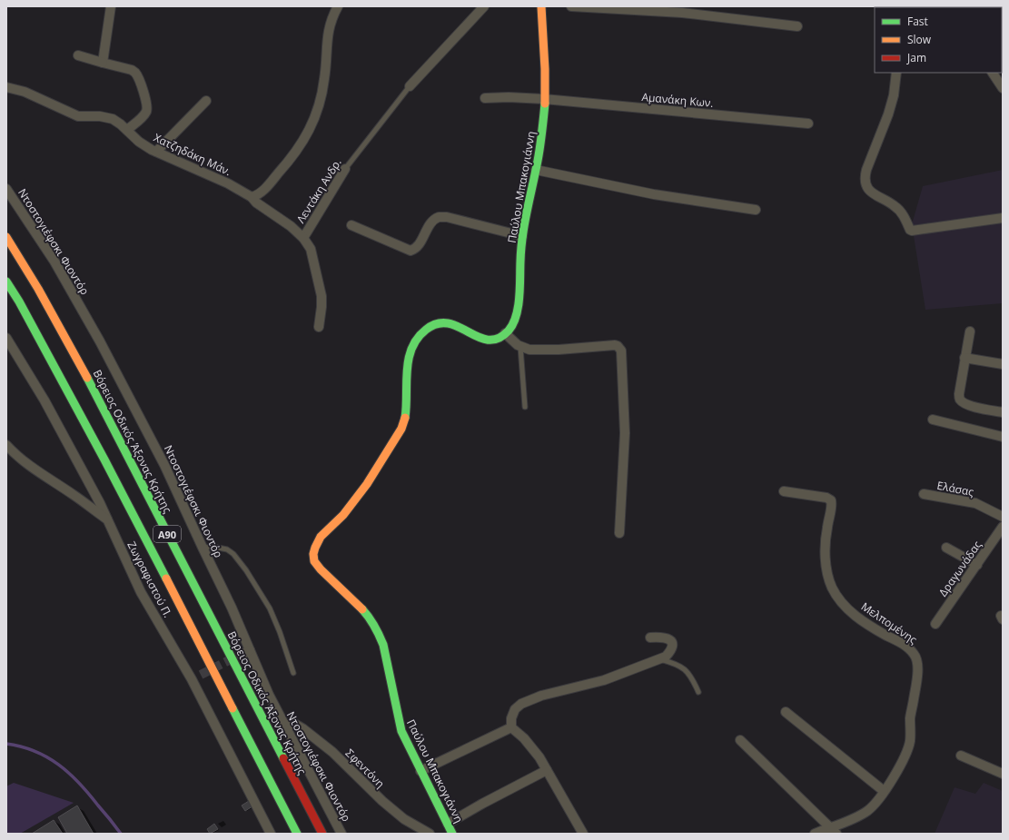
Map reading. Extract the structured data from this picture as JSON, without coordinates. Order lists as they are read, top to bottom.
{
  "streets": {
    "main road": ["Παύλου Μπακογιάννη", "Βόρειος Οδικός Άξονας Κρήτης", "Α90"],
    "street": [
      "Αμανάκη Κων.",
      "Χατζηδάκη Μάν.",
      "Λεντάκη Ανδρ.",
      "Ντοστογιέφσκι Φιοντόρ",
      "Ελάσας",
      "Δραγωνάδας",
      "Ζωγραφιστού Π.",
      "Μελπομένης",
      "Σφεντόνη"
    ]
  },
  "crossings": [
    ["Αμανάκη Κων.", "Παύλου Μπακογιάννη"],
    ["Χατζηδάκη Μάν.", "Λεντάκη Ανδρ."],
    ["Ντοστογιέφσκι Φιοντόρ", "Σφεντόνη"]
  ],
  "legend": ["Fast", "Slow", "Jam"]
}
